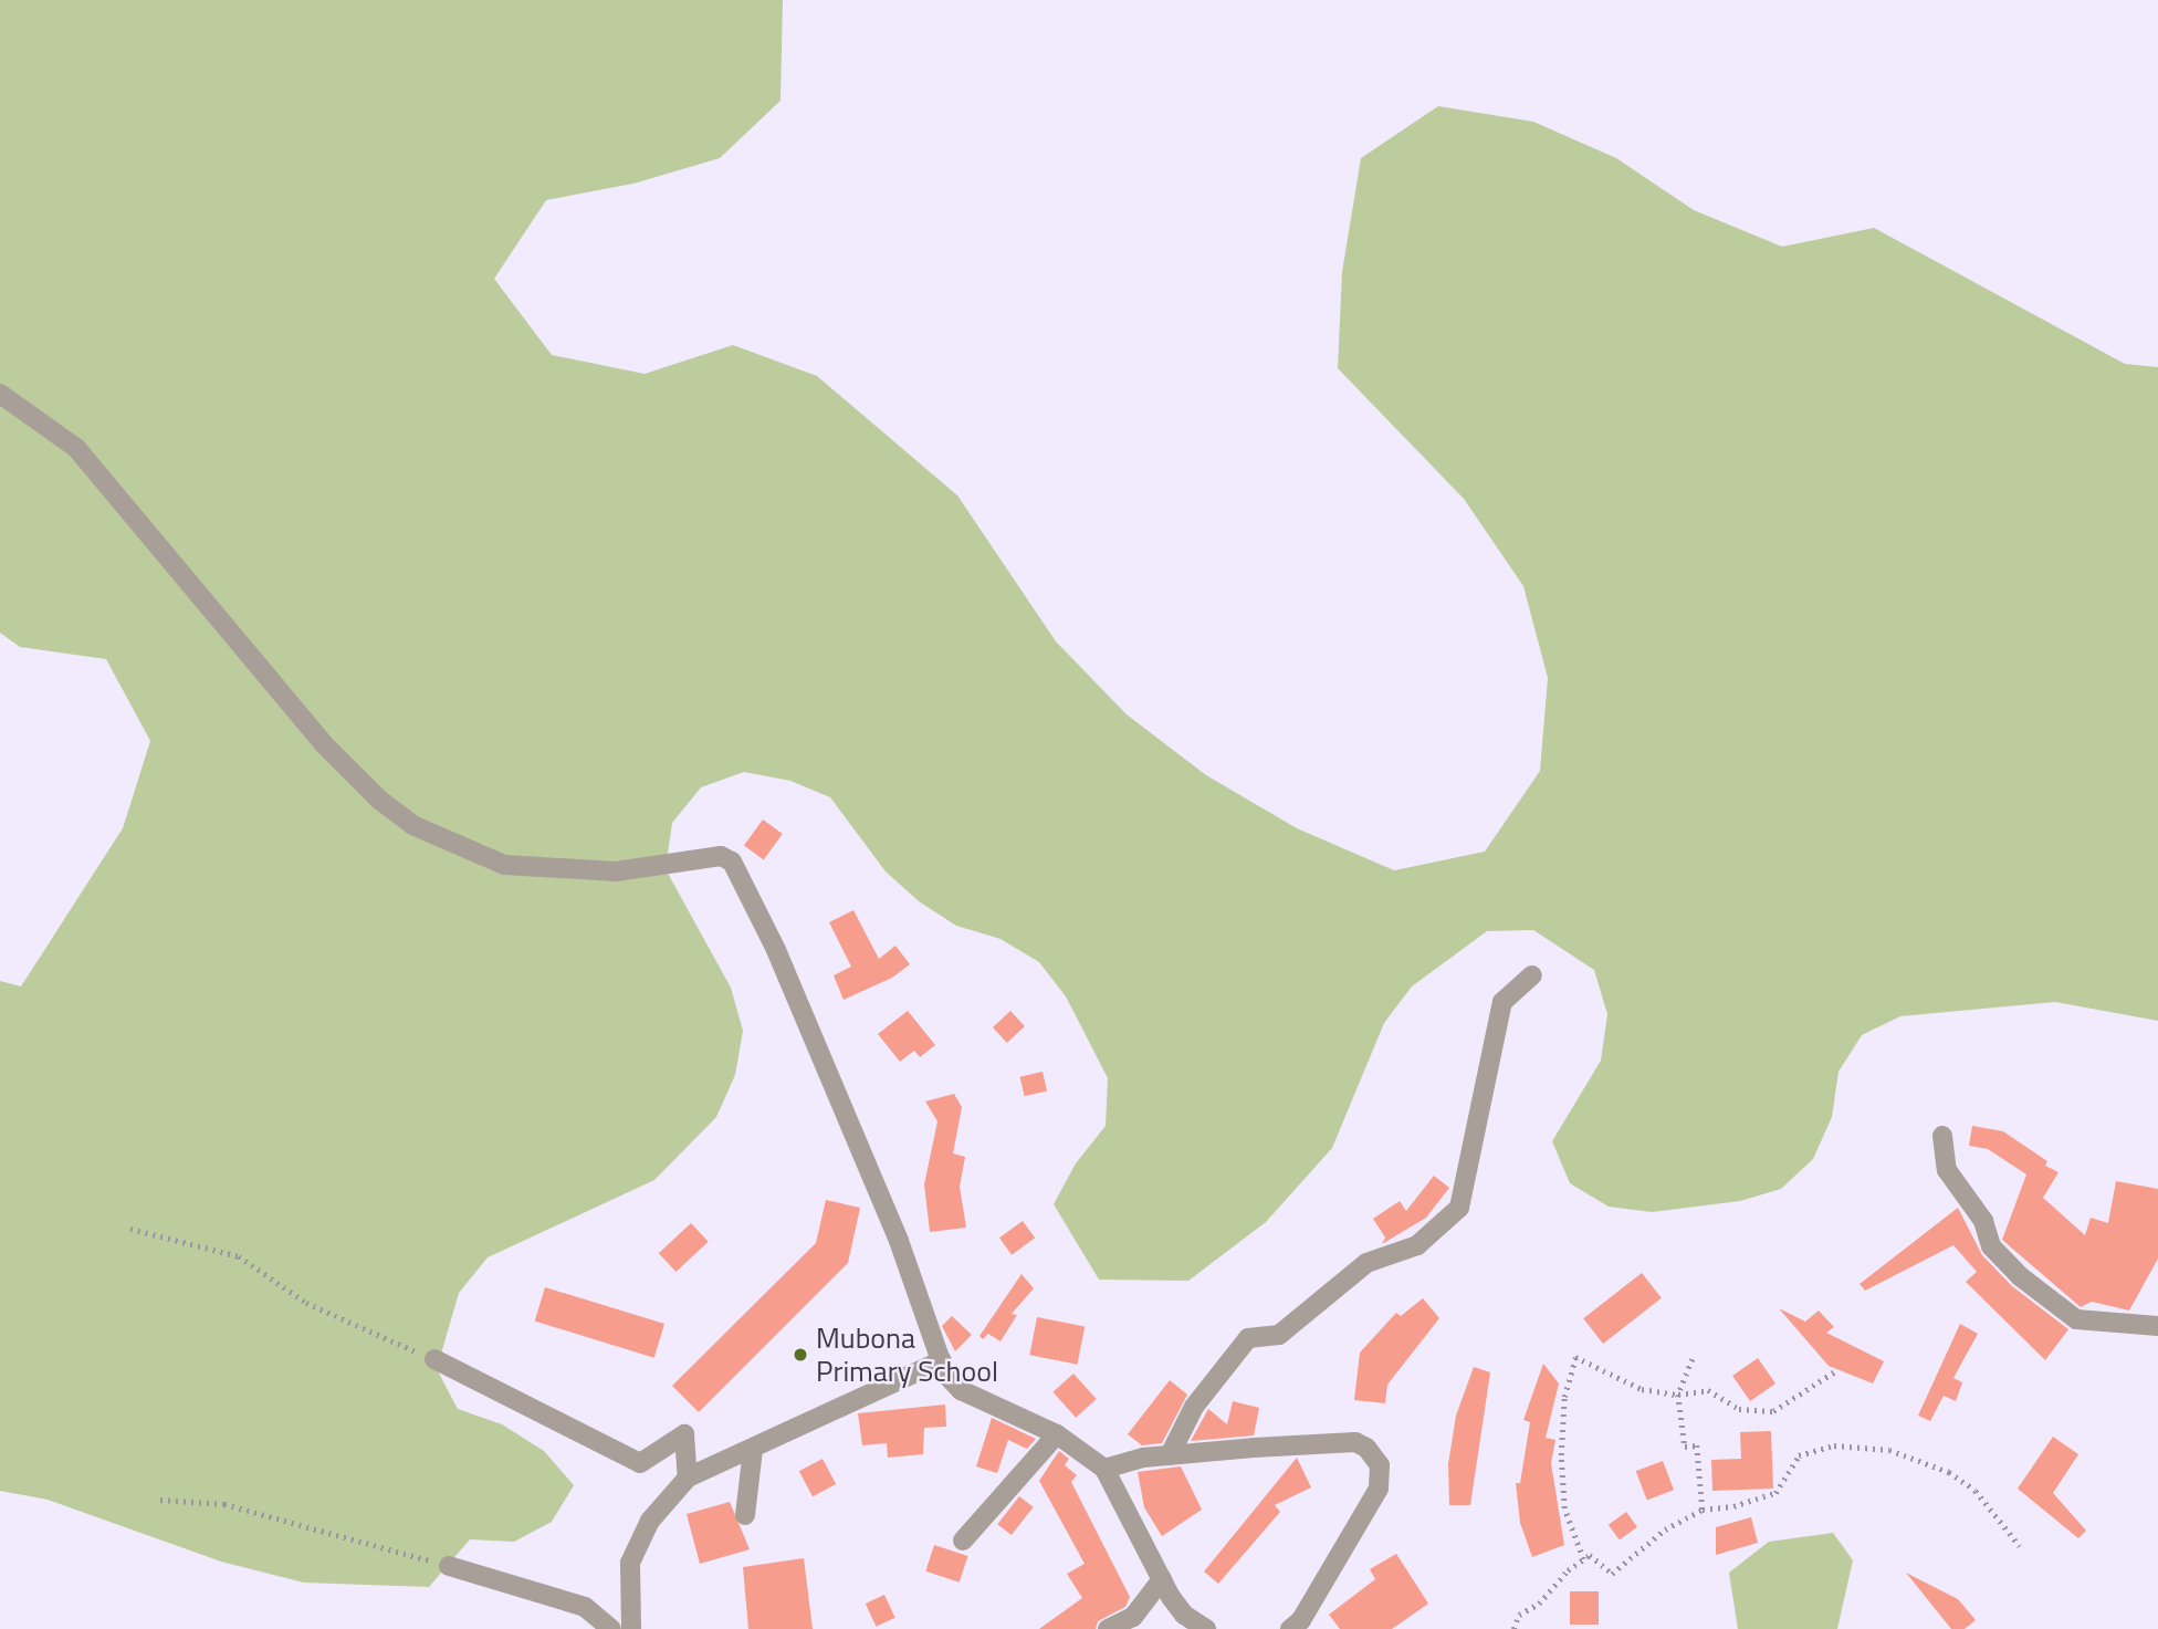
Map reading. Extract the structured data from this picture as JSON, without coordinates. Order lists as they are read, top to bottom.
{
  "places": ["Mubona Primary School"]
}
